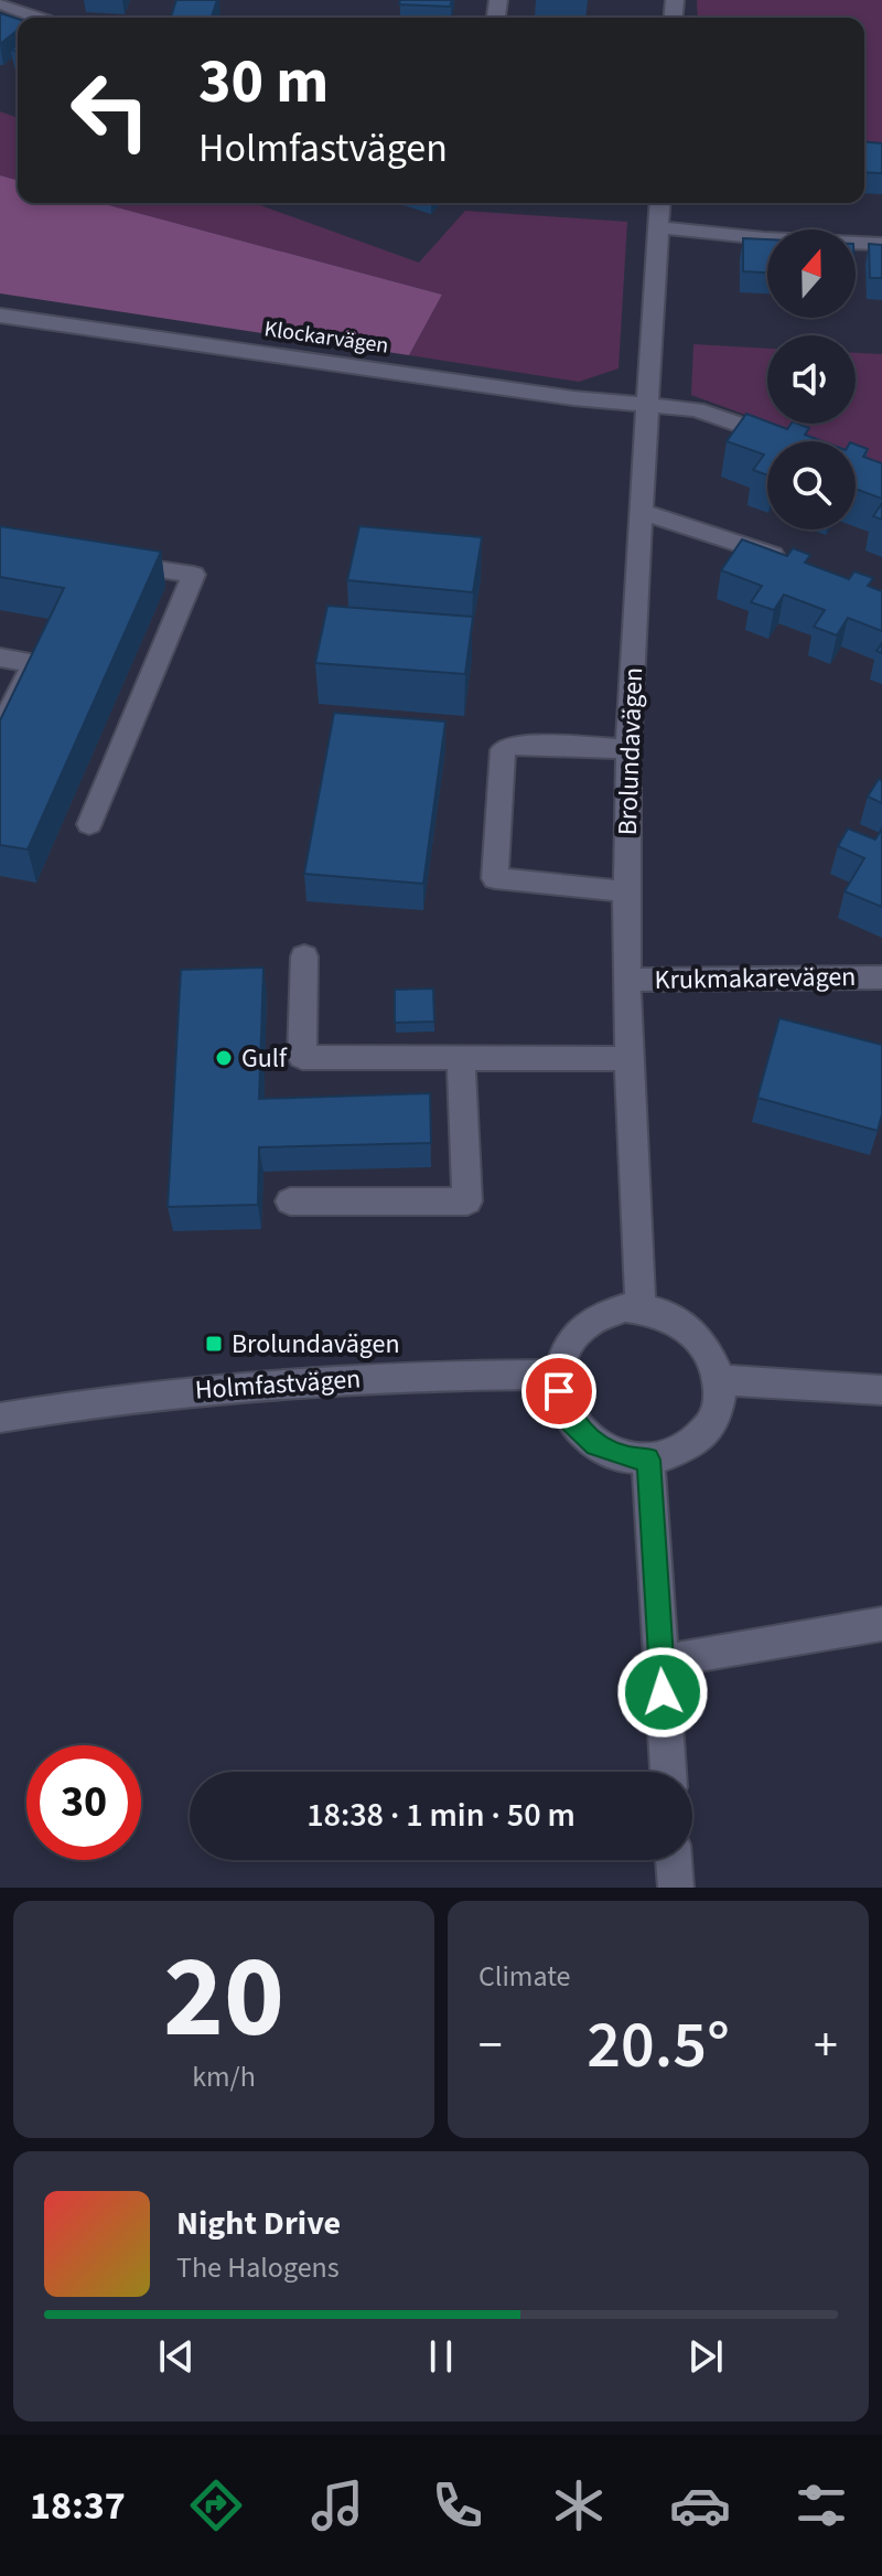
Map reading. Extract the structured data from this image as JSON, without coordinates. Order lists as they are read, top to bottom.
{
  "streets": {
    "street": [
      "Klockarvägen",
      "Brolundavägen",
      "Krukmakarevägen",
      "Holmfastvägen"
    ]
  },
  "crossings": [
    ["Klockarvägen", "Brolundavägen"],
    ["Brolundavägen", "Krukmakarevägen"],
    ["Brolundavägen", "Holmfastvägen"]
  ],
  "places": {
    "other": ["Gulf"],
    "transit": ["Brolundavägen"]
  },
  "north": "top",
  "page": {
    "turn": ["30 m", "Holmfastvägen"],
    "limit": "30",
    "trip": "18:38 · 1 min · 50 m",
    "tile": [
      ["20", "km/h"],
      "Climate"
    ],
    "heat": ["−", "20.5°", "+"],
    "song": ["Night Drive", "The Halogens"],
    "tabs": "18:37"
  }
}
